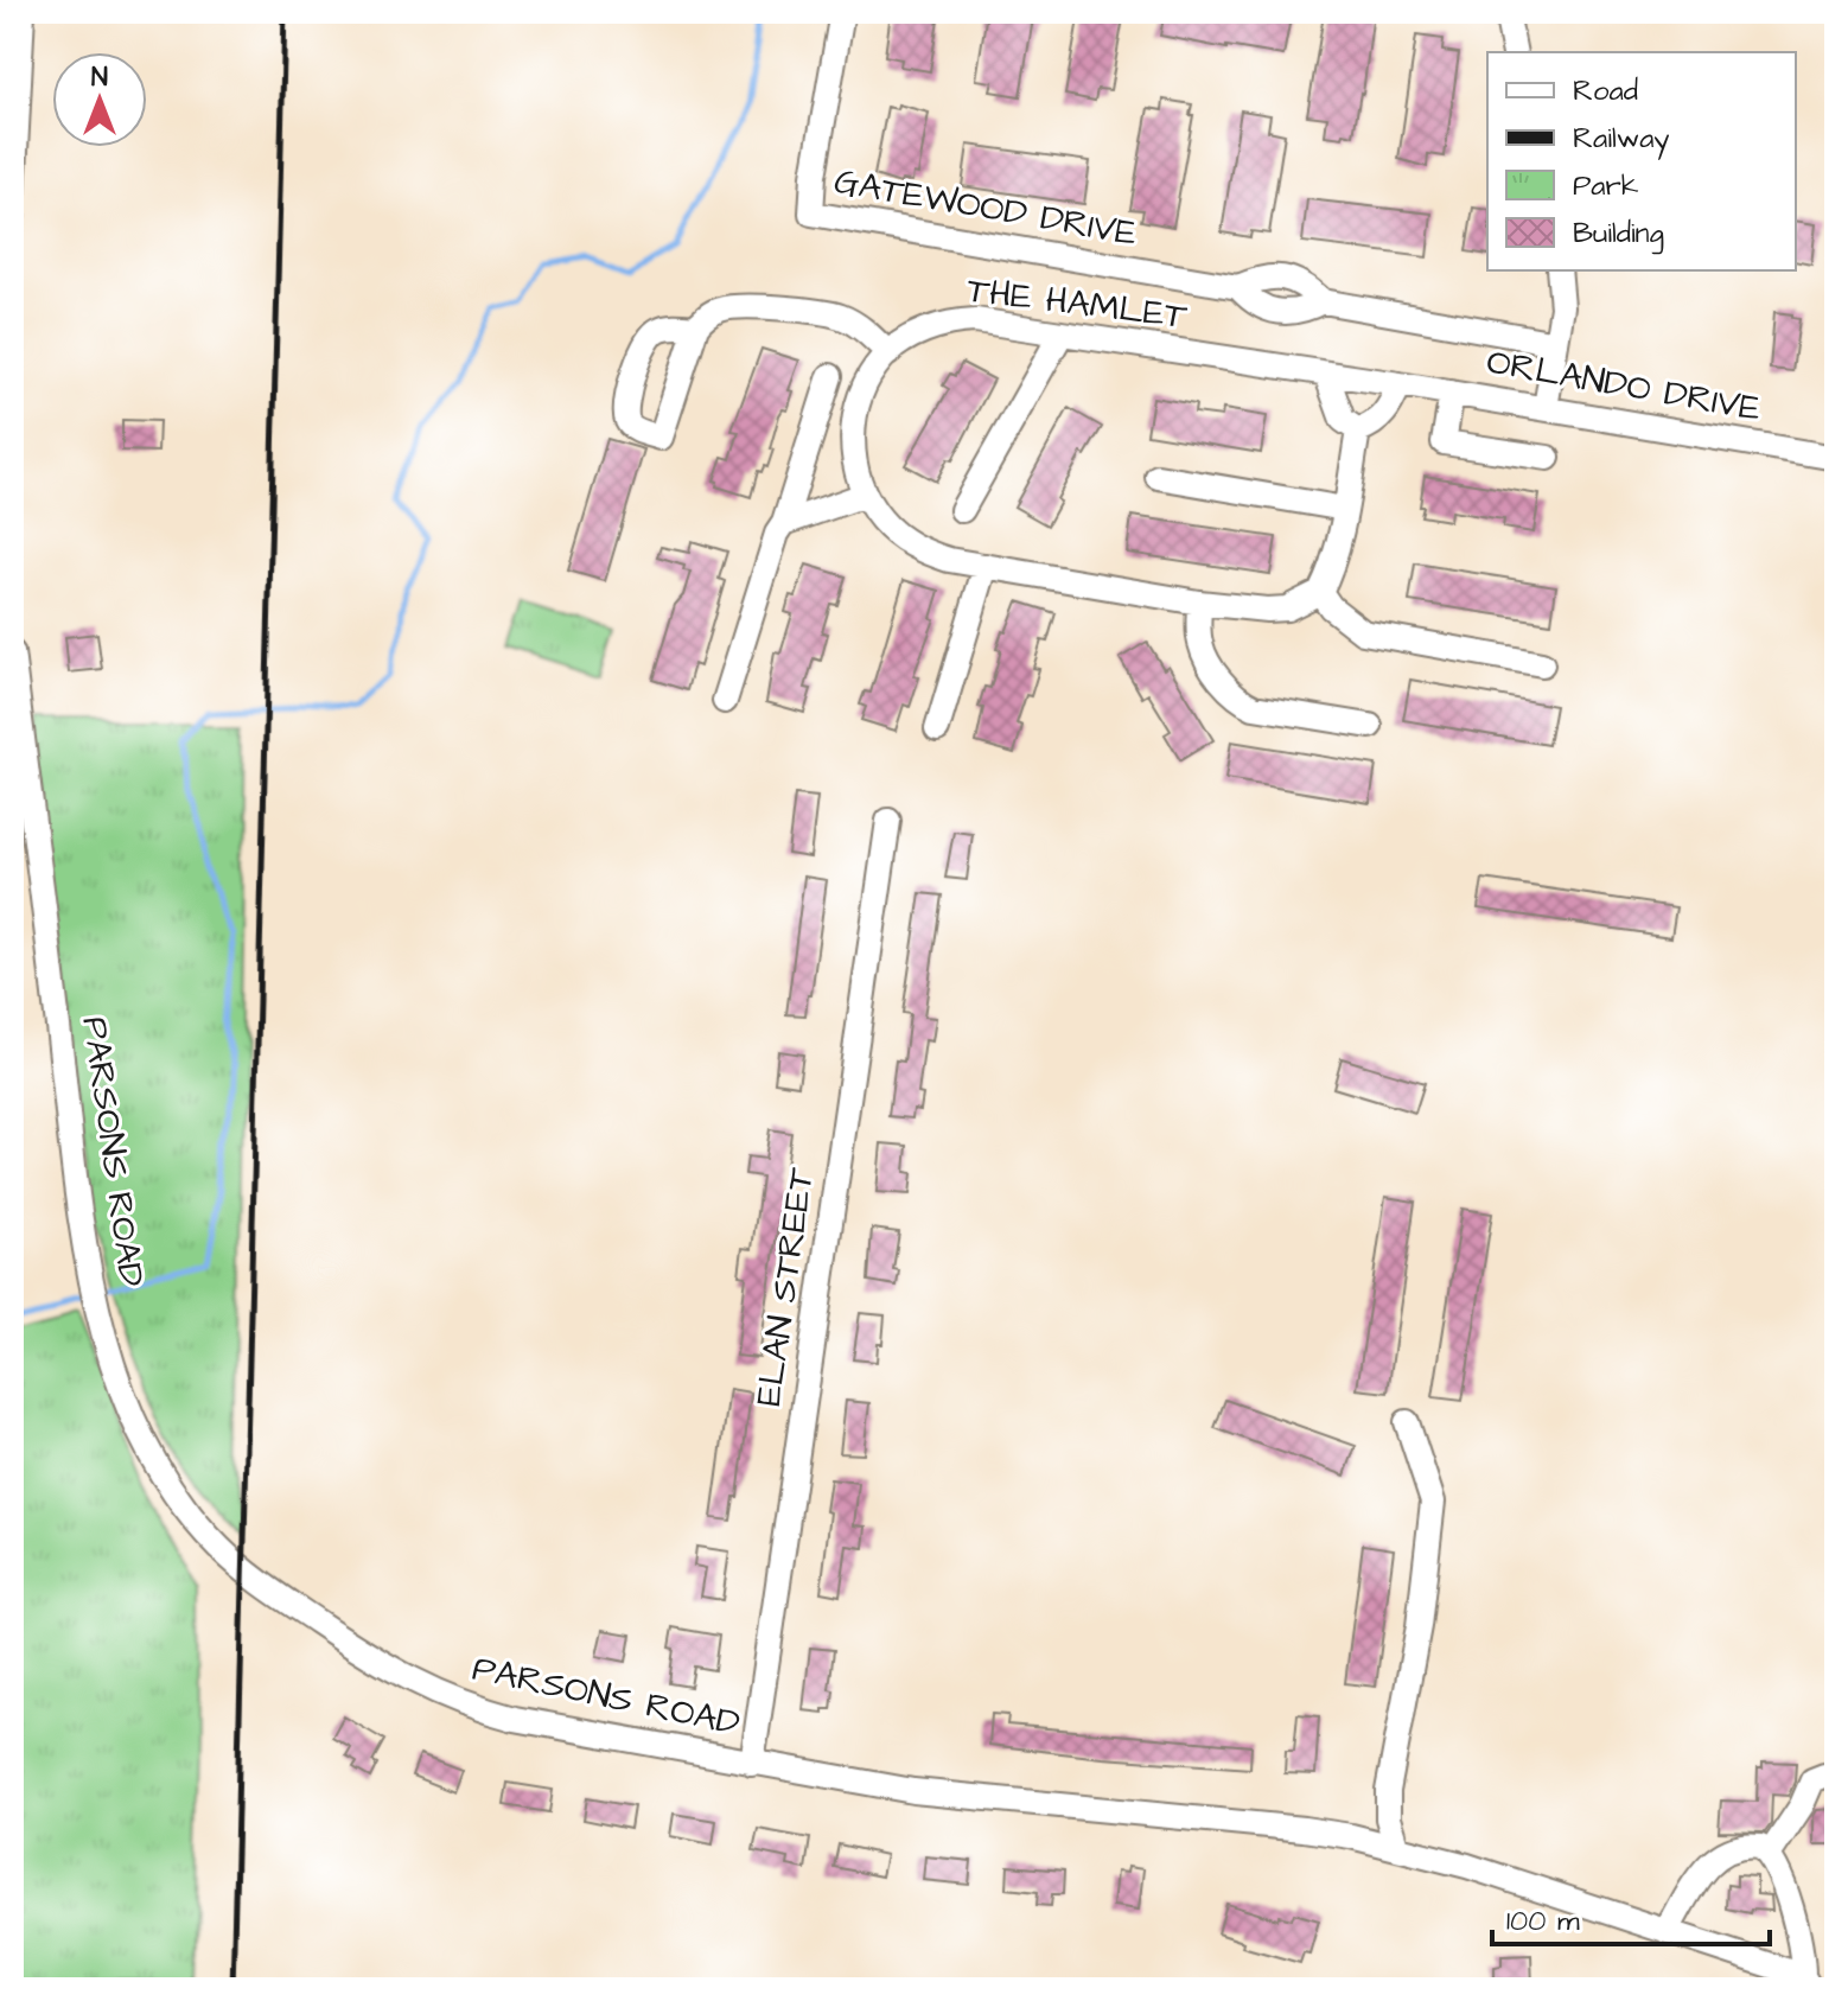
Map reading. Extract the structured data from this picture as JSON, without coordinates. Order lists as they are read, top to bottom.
{
  "streets": {
    "street": [
      "GATEWOOD DRIVE",
      "THE HAMLET",
      "ORLANDO DRIVE",
      "PARSONS ROAD",
      "ELAN STREET"
    ]
  },
  "crossings": [
    ["THE HAMLET", "ORLANDO DRIVE"],
    ["PARSONS ROAD", "ELAN STREET"]
  ],
  "legend": [
    "Road",
    "Railway",
    "Park",
    "Building"
  ],
  "scale_bar": "100 m",
  "north": "top"
}
